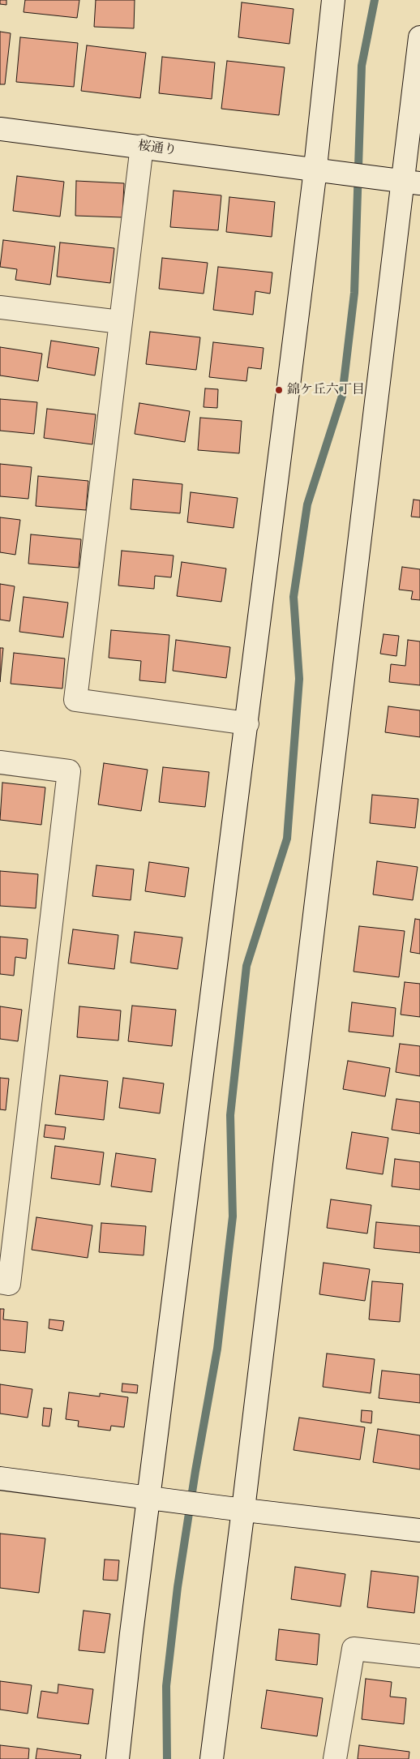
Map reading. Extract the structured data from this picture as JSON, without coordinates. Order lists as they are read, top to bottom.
{
  "streets": {
    "street": ["桜通り"]
  },
  "places": ["錦ケ丘六丁目"]
}
